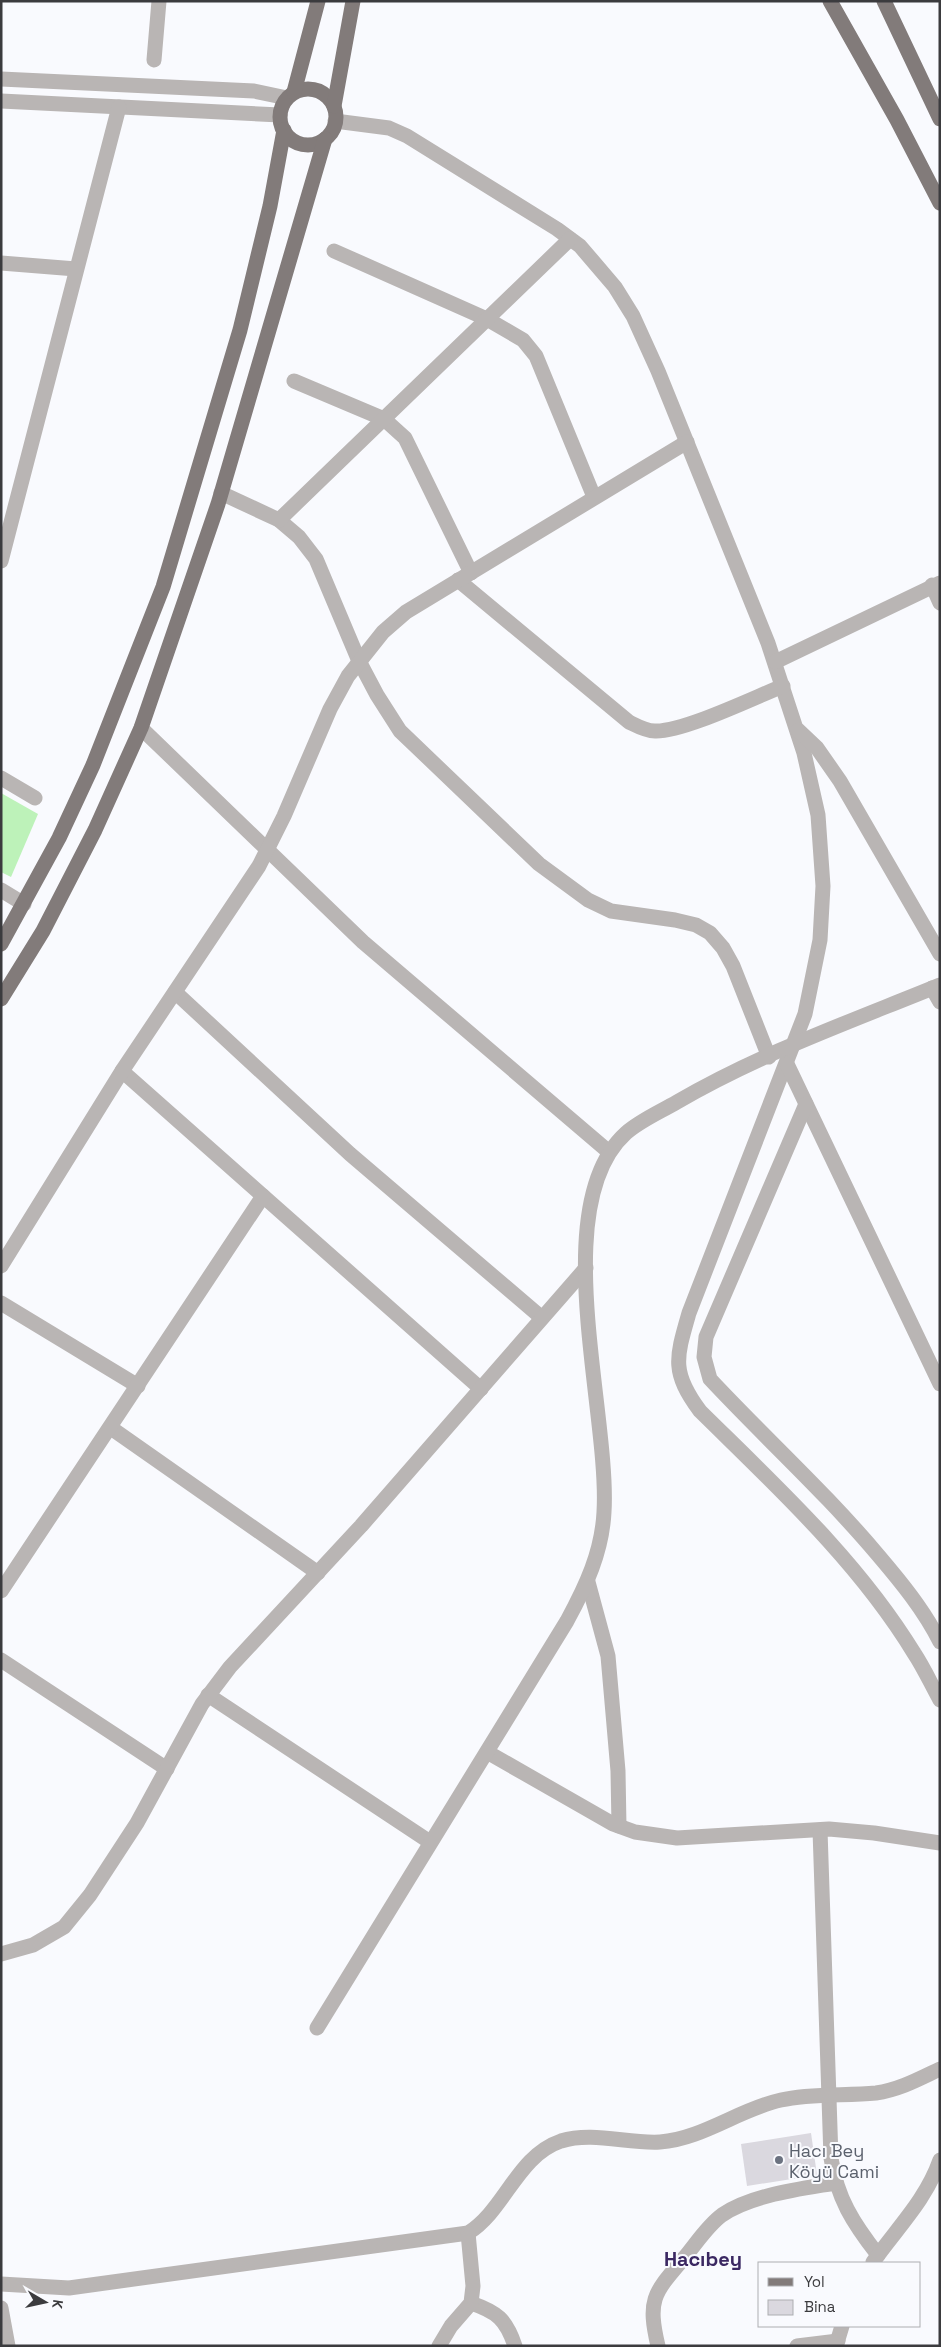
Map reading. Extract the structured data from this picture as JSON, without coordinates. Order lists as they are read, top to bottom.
{
  "districts": ["Hacıbey"],
  "places": ["Hacı Bey Köyü Cami"],
  "legend": ["Yol", "Bina"],
  "north": "right"
}
